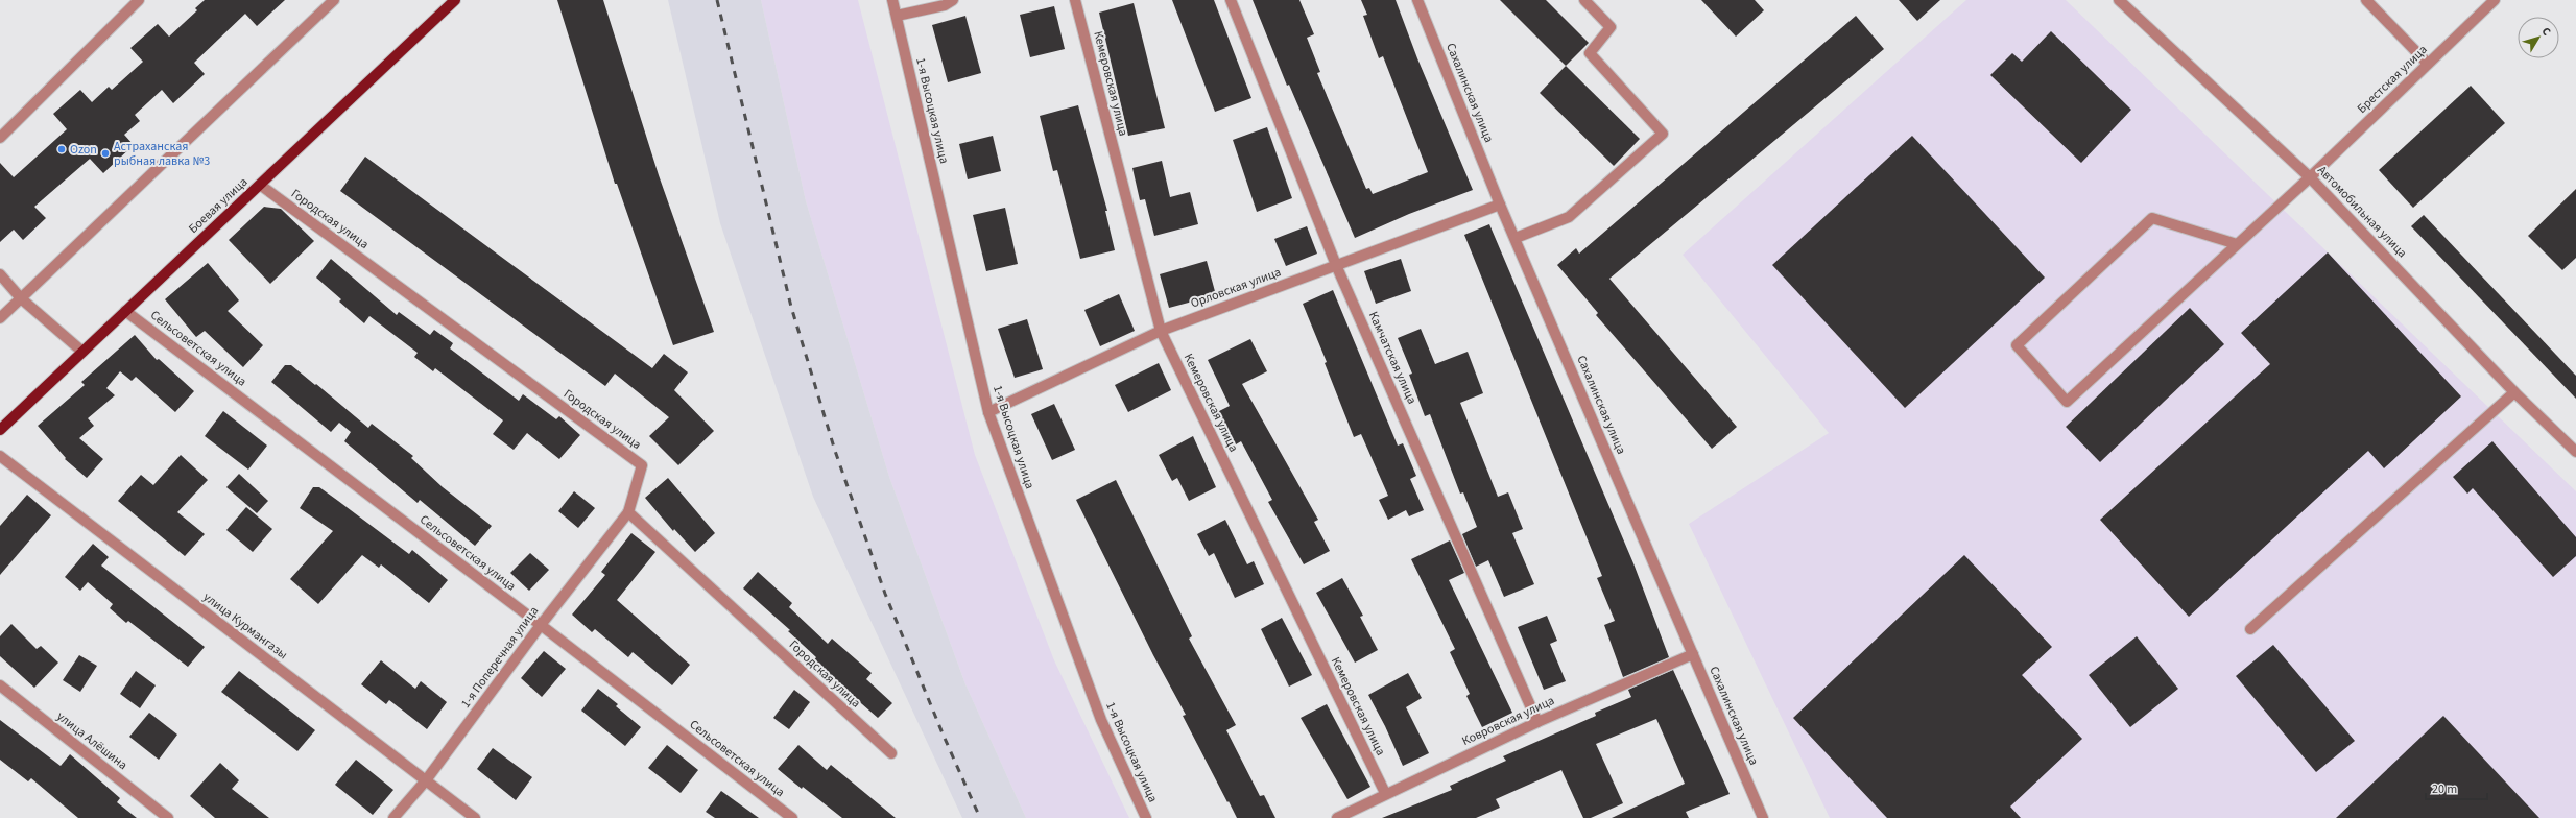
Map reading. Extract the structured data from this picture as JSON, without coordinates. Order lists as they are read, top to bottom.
{
  "streets": {
    "main road": ["Боевая улица"],
    "street": [
      "Брестская улица",
      "Кемеровская улица",
      "Сахалинская улица",
      "1-я Высоцкая улица",
      "Автомобильная улица",
      "Городская улица",
      "Орловская улица",
      "Сельсоветская улица",
      "Камчатская улица",
      "улица Курмангазы",
      "1-я Поперечная улица",
      "Ковровская улица",
      "улица Алёшина"
    ]
  },
  "crossings": [
    ["Брестская улица", "Автомобильная улица"],
    ["Кемеровская улица", "Орловская улица"],
    ["Кемеровская улица", "Ковровская улица"],
    ["Сахалинская улица", "Орловская улица"],
    ["Сахалинская улица", "Ковровская улица"],
    ["1-я Высоцкая улица", "Орловская улица"],
    ["Боевая улица", "Городская улица"],
    ["Боевая улица", "Сельсоветская улица"],
    ["Городская улица", "1-я Поперечная улица"],
    ["Орловская улица", "Камчатская улица"],
    ["Сельсоветская улица", "1-я Поперечная улица"],
    ["Камчатская улица", "Ковровская улица"],
    ["улица Курмангазы", "1-я Поперечная улица"]
  ],
  "places": ["Ozon", "Астраханская рыбная лавка №3"],
  "scale_bar": "20 m",
  "north": "top right"
}
